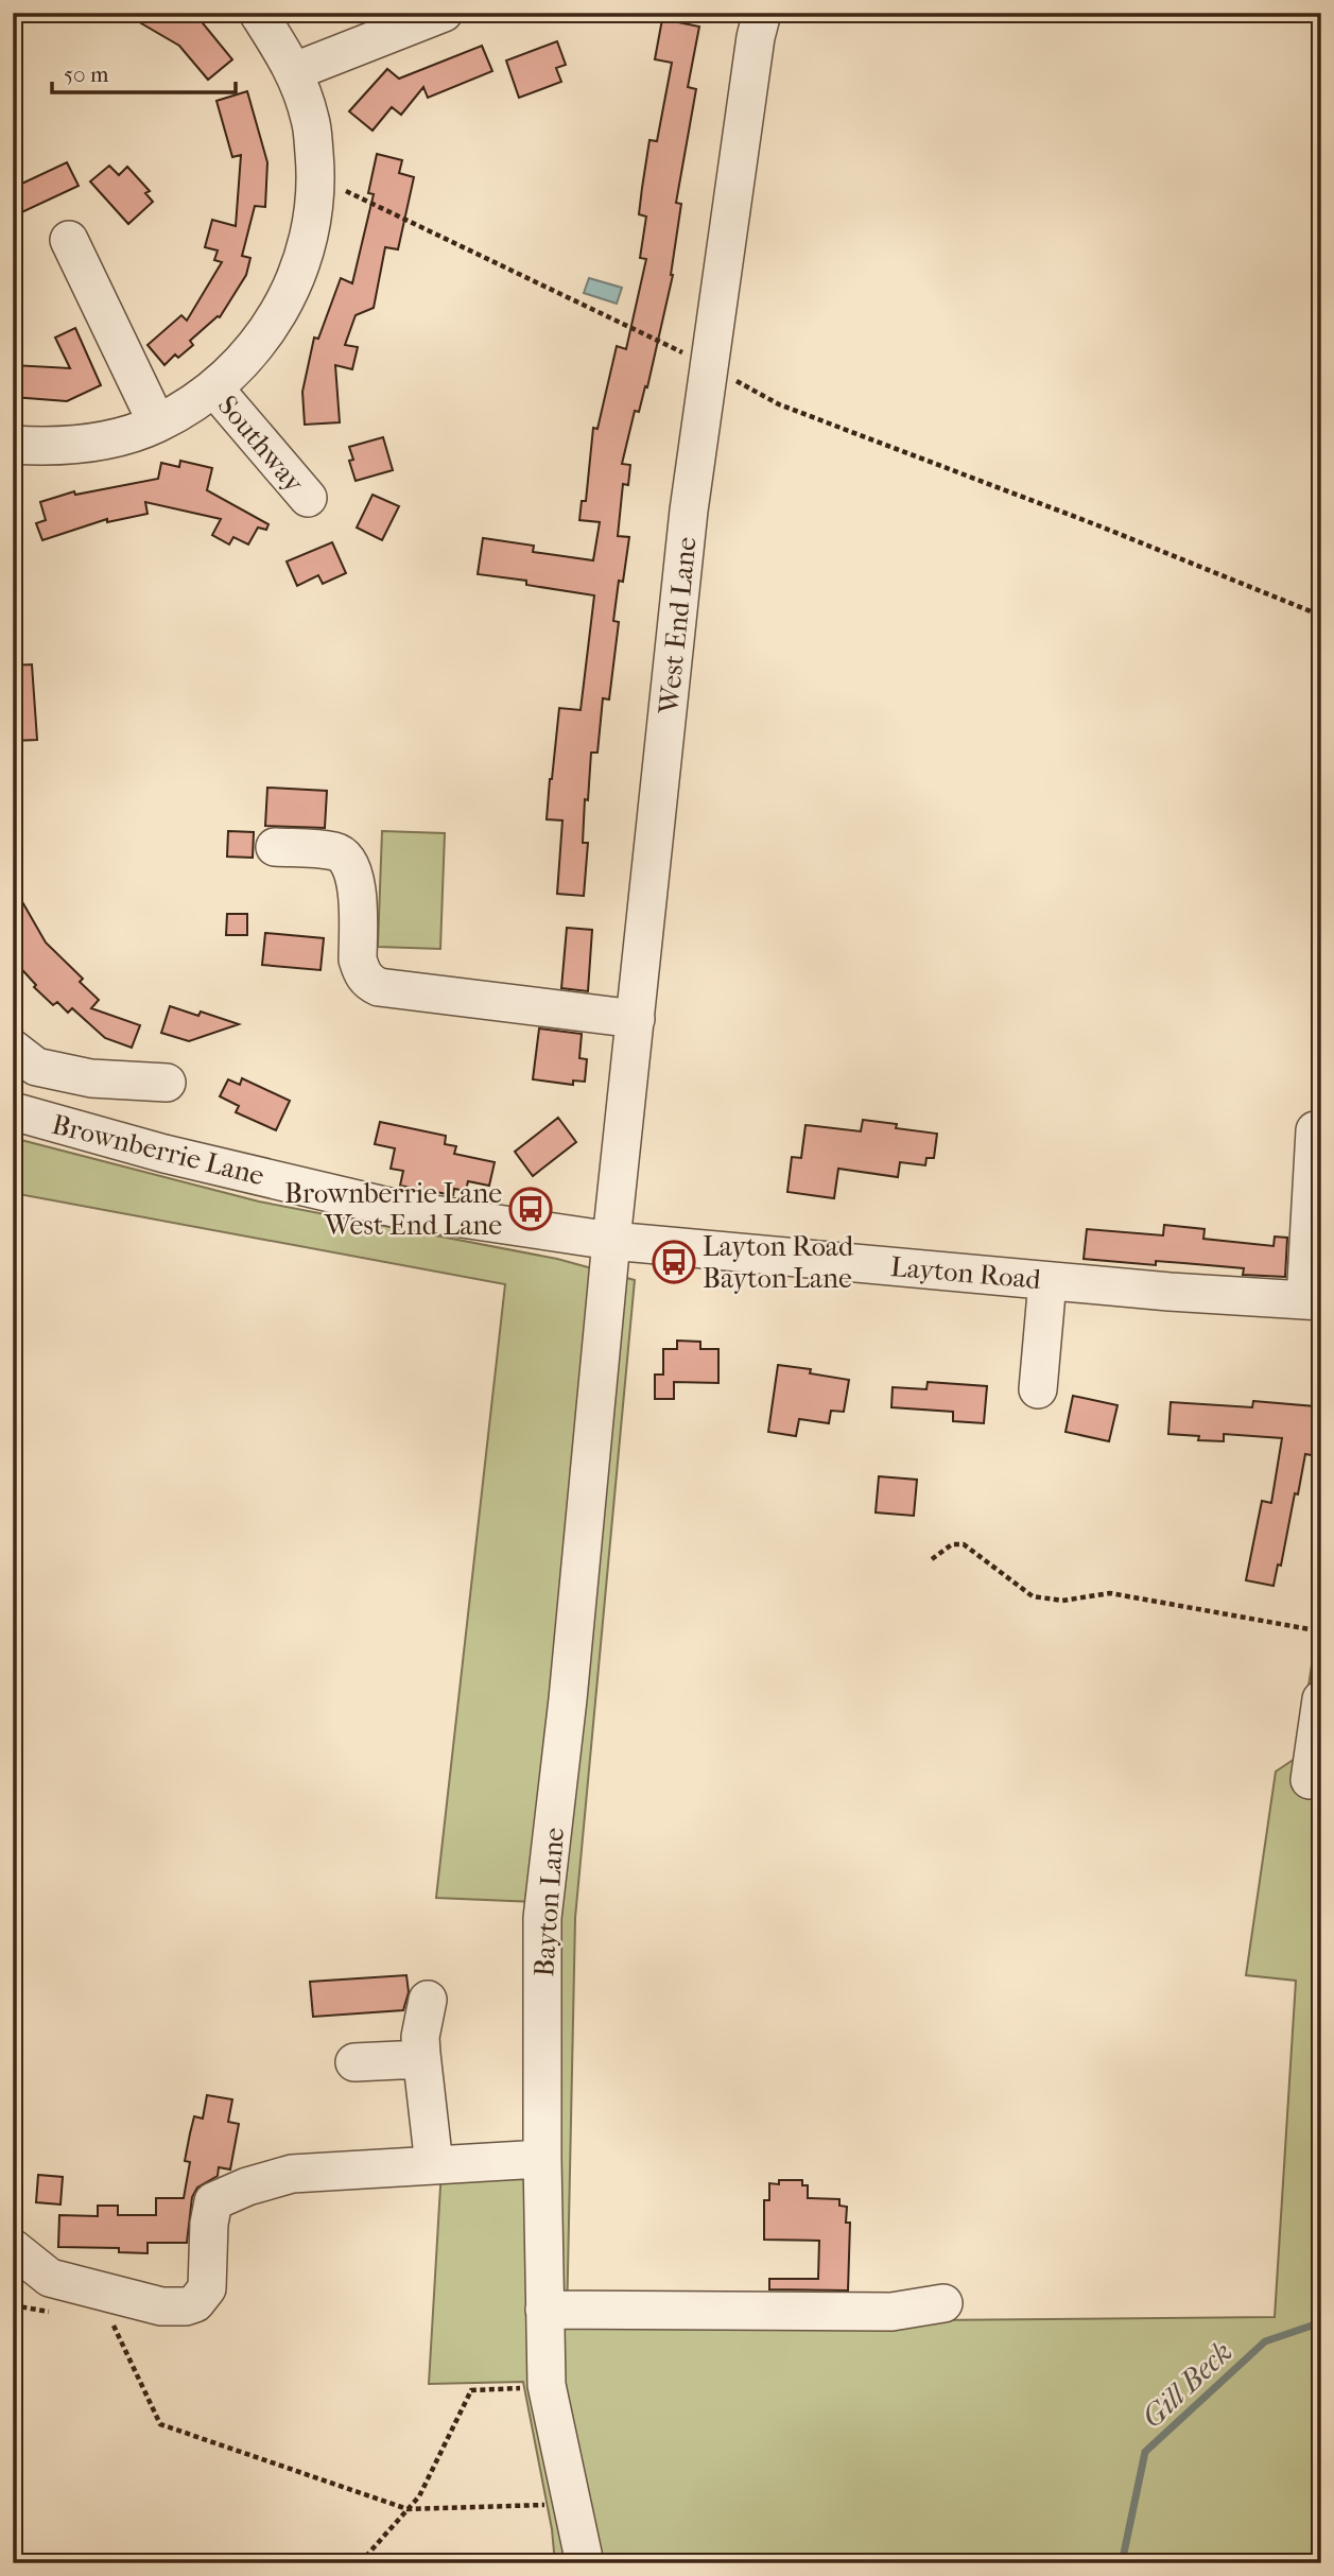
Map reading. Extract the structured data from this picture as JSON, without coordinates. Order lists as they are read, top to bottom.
{
  "streets": {
    "street": [
      "Southway",
      "West End Lane",
      "Brownberrie Lane",
      "Layton Road",
      "Bayton Lane"
    ]
  },
  "crossings": [
    ["West End Lane", "Brownberrie Lane"],
    ["West End Lane", "Layton Road"],
    ["West End Lane", "Bayton Lane"],
    ["Brownberrie Lane", "Layton Road"],
    ["Brownberrie Lane", "Bayton Lane"],
    ["Layton Road", "Bayton Lane"]
  ],
  "water": ["Gill Beck"],
  "places": {
    "bus stop": ["Brownberrie Lane West End Lane", "Layton Road Bayton Lane"]
  },
  "scale_bar": "50 m"
}
